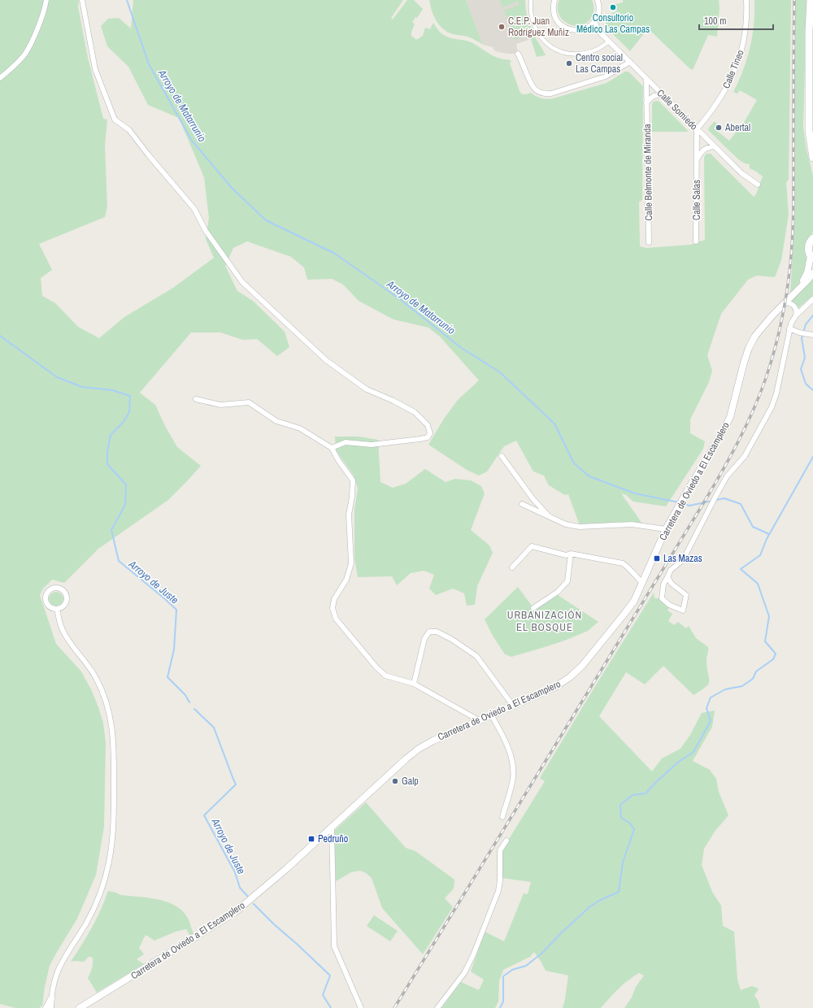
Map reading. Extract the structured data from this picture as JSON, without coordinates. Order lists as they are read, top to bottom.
{
  "streets": {
    "street": [
      "Calle Tineo",
      "Calle Somiedo",
      "Calle Belmonte de Miranda",
      "Calle Salas",
      "Carretera de Oviedo a El Escamplero"
    ]
  },
  "crossings": [
    ["Calle Tineo", "Calle Somiedo"],
    ["Calle Tineo", "Calle Salas"],
    ["Calle Somiedo", "Calle Belmonte de Miranda"],
    ["Calle Somiedo", "Calle Salas"]
  ],
  "districts": ["URBANIZACIÓN EL BOSQUE"],
  "water": ["Arroyo de Matarrunio", "Arroyo de Juste"],
  "places": {
    "other": [
      "Consultorio Médico Las Campas",
      "C.E.P. Juan Rodríguez Muñiz",
      "Centro social Las Campas",
      "Abertal",
      "Galp"
    ],
    "transit": ["Las Mazas", "Pedruño"]
  },
  "scale_bar": "100 m"
}
